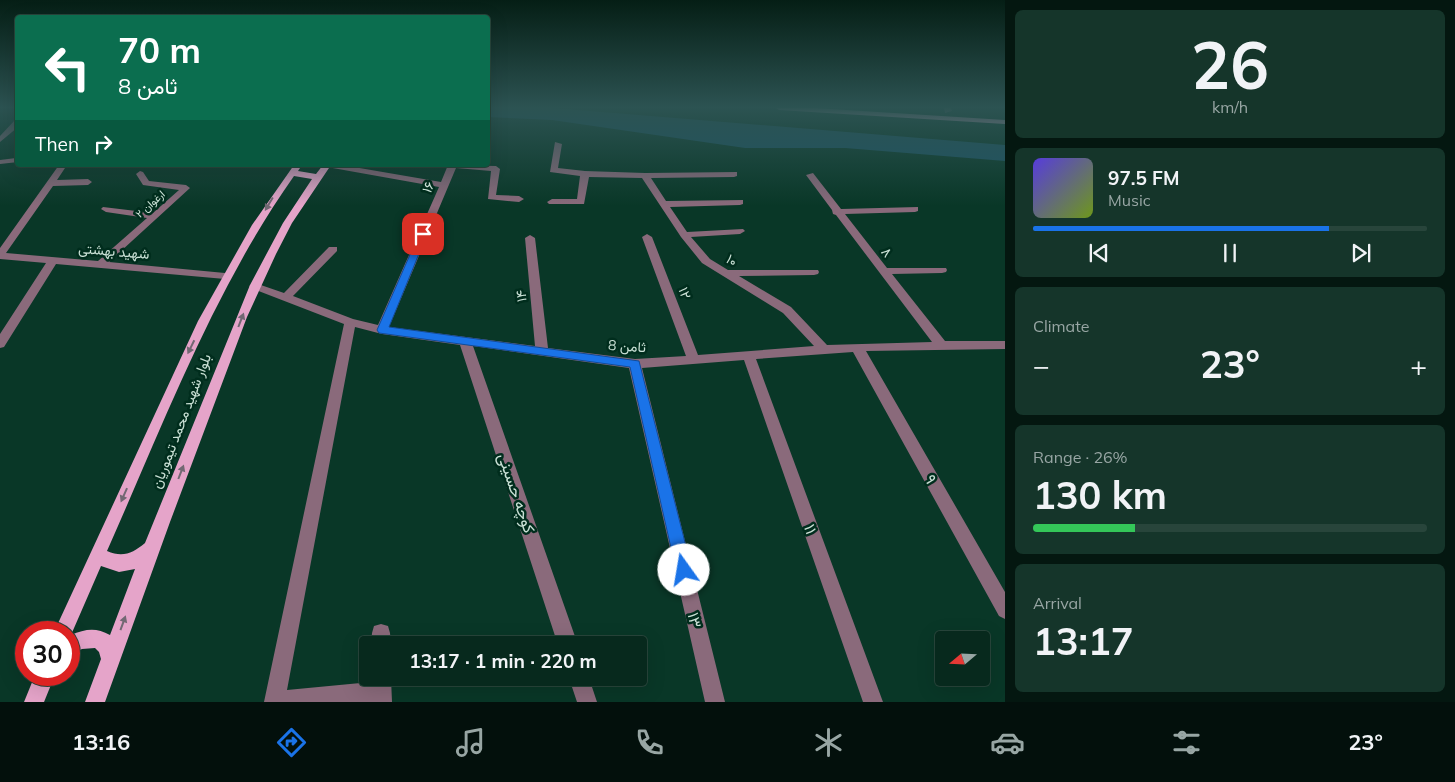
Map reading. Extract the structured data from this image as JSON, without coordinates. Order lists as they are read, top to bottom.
{
  "streets": {
    "main road": ["بلوار شهید محمد تیموریان"],
    "street": [
      "۱۶",
      "ارغوان ۲",
      "شهید بهشتی",
      "۸",
      "۱۰",
      "۱۲",
      "۱۴",
      "ثامن 8",
      "۹",
      "کوچه حسینی",
      "۱۱",
      "۱۳"
    ]
  },
  "crossings": [
    ["۱۶", "ثامن 8"],
    ["ارغوان ۲", "شهید بهشتی"],
    ["شهید بهشتی", "بلوار شهید محمد تیموریان"],
    ["۸", "ثامن 8"],
    ["۱۰", "ثامن 8"],
    ["۱۲", "ثامن 8"],
    ["۱۴", "ثامن 8"],
    ["ثامن 8", "بلوار شهید محمد تیموریان"],
    ["ثامن 8", "۹"],
    ["ثامن 8", "کوچه حسینی"],
    ["ثامن 8", "۱۱"],
    ["ثامن 8", "۱۳"]
  ],
  "north": "left",
  "page": {
    "tile": [
      ["26", "km/h"],
      "Climate",
      ["Range · 26%", "130 km"],
      ["Arrival", "13:17"]
    ],
    "turn": ["70 m", "ثامن 8"],
    "then": "Then",
    "song": ["97.5 FM", "Music"],
    "heat": ["−", "23°", "+"],
    "limit": "30",
    "trip": "13:17 · 1 min · 220 m",
    "tabs": ["13:16", "23°"]
  }
}
